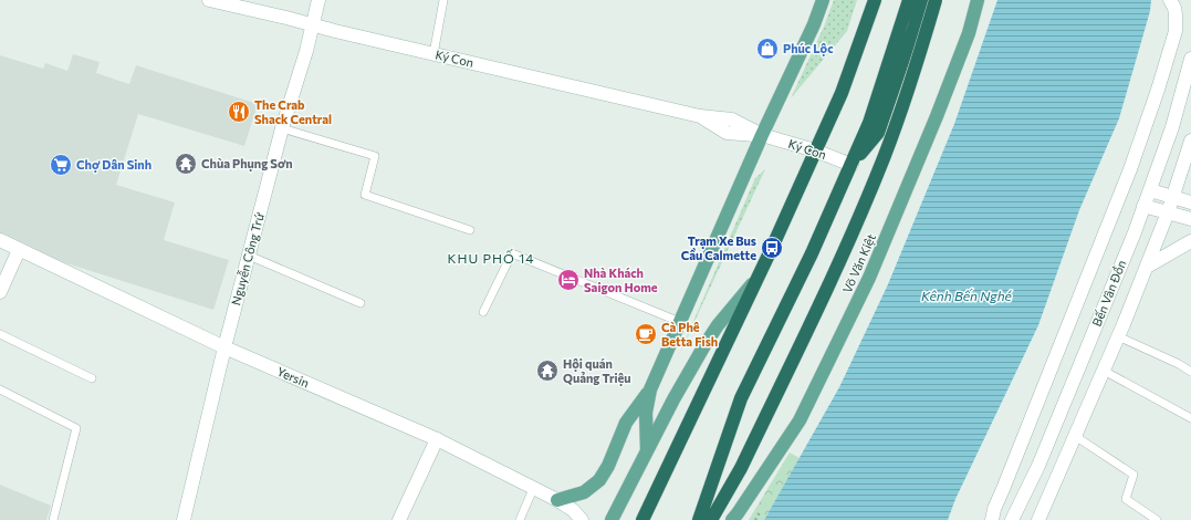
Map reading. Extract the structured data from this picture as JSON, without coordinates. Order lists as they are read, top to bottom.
{
  "streets": {
    "main road": ["Võ Văn Kiệt"],
    "street": [
      "Ký Con",
      "Nguyễn Công Trứ",
      "Bến Vân Đồn",
      "Yersin"
    ]
  },
  "crossings": [
    ["Ký Con", "Nguyễn Công Trứ"],
    ["Nguyễn Công Trứ", "Yersin"]
  ],
  "districts": ["KHU PHỐ 14"],
  "water": ["Kênh Bến Nghé"],
  "places": {
    "shop": ["Phúc Lộc"],
    "restaurant": ["The Crab Shack Central"],
    "temple": ["Chùa Phụng Sơn", "Hội quán Quảng Triệu"],
    "supermarket": ["Chợ Dân Sinh"],
    "bus stop": ["Trạm Xe Bus Cầu Calmette"],
    "hotel": ["Nhà Khách Saigon Home"],
    "cafe": ["Cà Phê Betta Fish"]
  }
}
